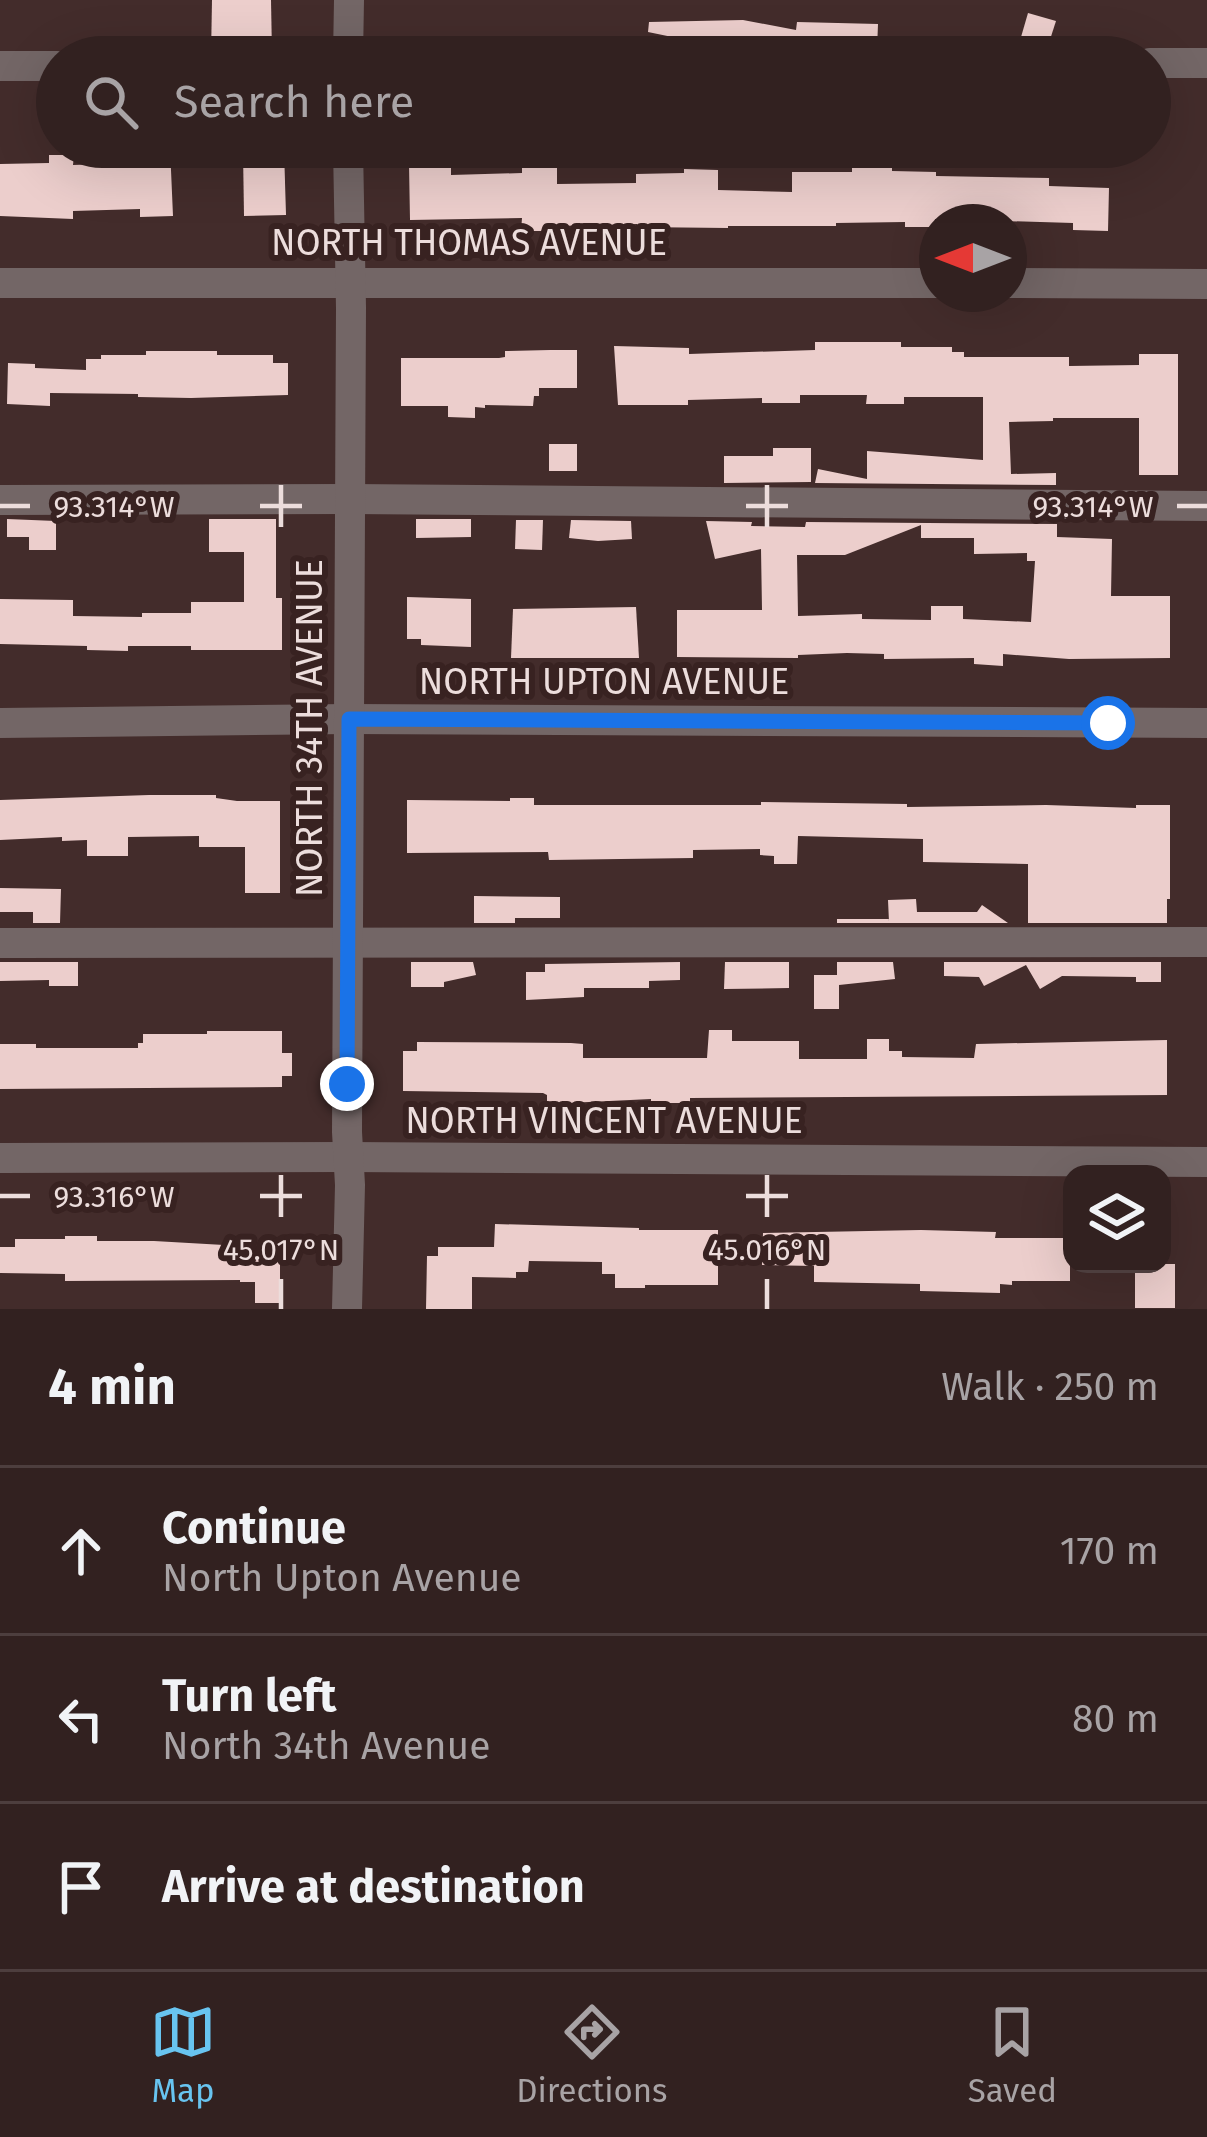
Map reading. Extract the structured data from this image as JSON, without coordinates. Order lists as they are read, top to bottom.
{
  "streets": {
    "street": [
      "NORTH THOMAS AVENUE",
      "NORTH UPTON AVENUE",
      "NORTH 34TH AVENUE",
      "NORTH VINCENT AVENUE"
    ]
  },
  "crossings": [
    ["NORTH THOMAS AVENUE", "NORTH 34TH AVENUE"],
    ["NORTH UPTON AVENUE", "NORTH 34TH AVENUE"],
    ["NORTH 34TH AVENUE", "NORTH VINCENT AVENUE"]
  ],
  "north": "left",
  "page": {
    "search": "Search here",
    "heading": ["4 min", "Walk · 250 m"],
    "list": [
      ["Continue", "North Upton Avenue", "170 m"],
      ["Turn left", "North 34th Avenue", "80 m"],
      "Arrive at destination"
    ],
    "nav": ["Map", "Directions", "Saved"]
  },
  "coordinates": [
    "93.314°W",
    "93.316°W",
    "45.017°N",
    "45.016°N"
  ]
}
